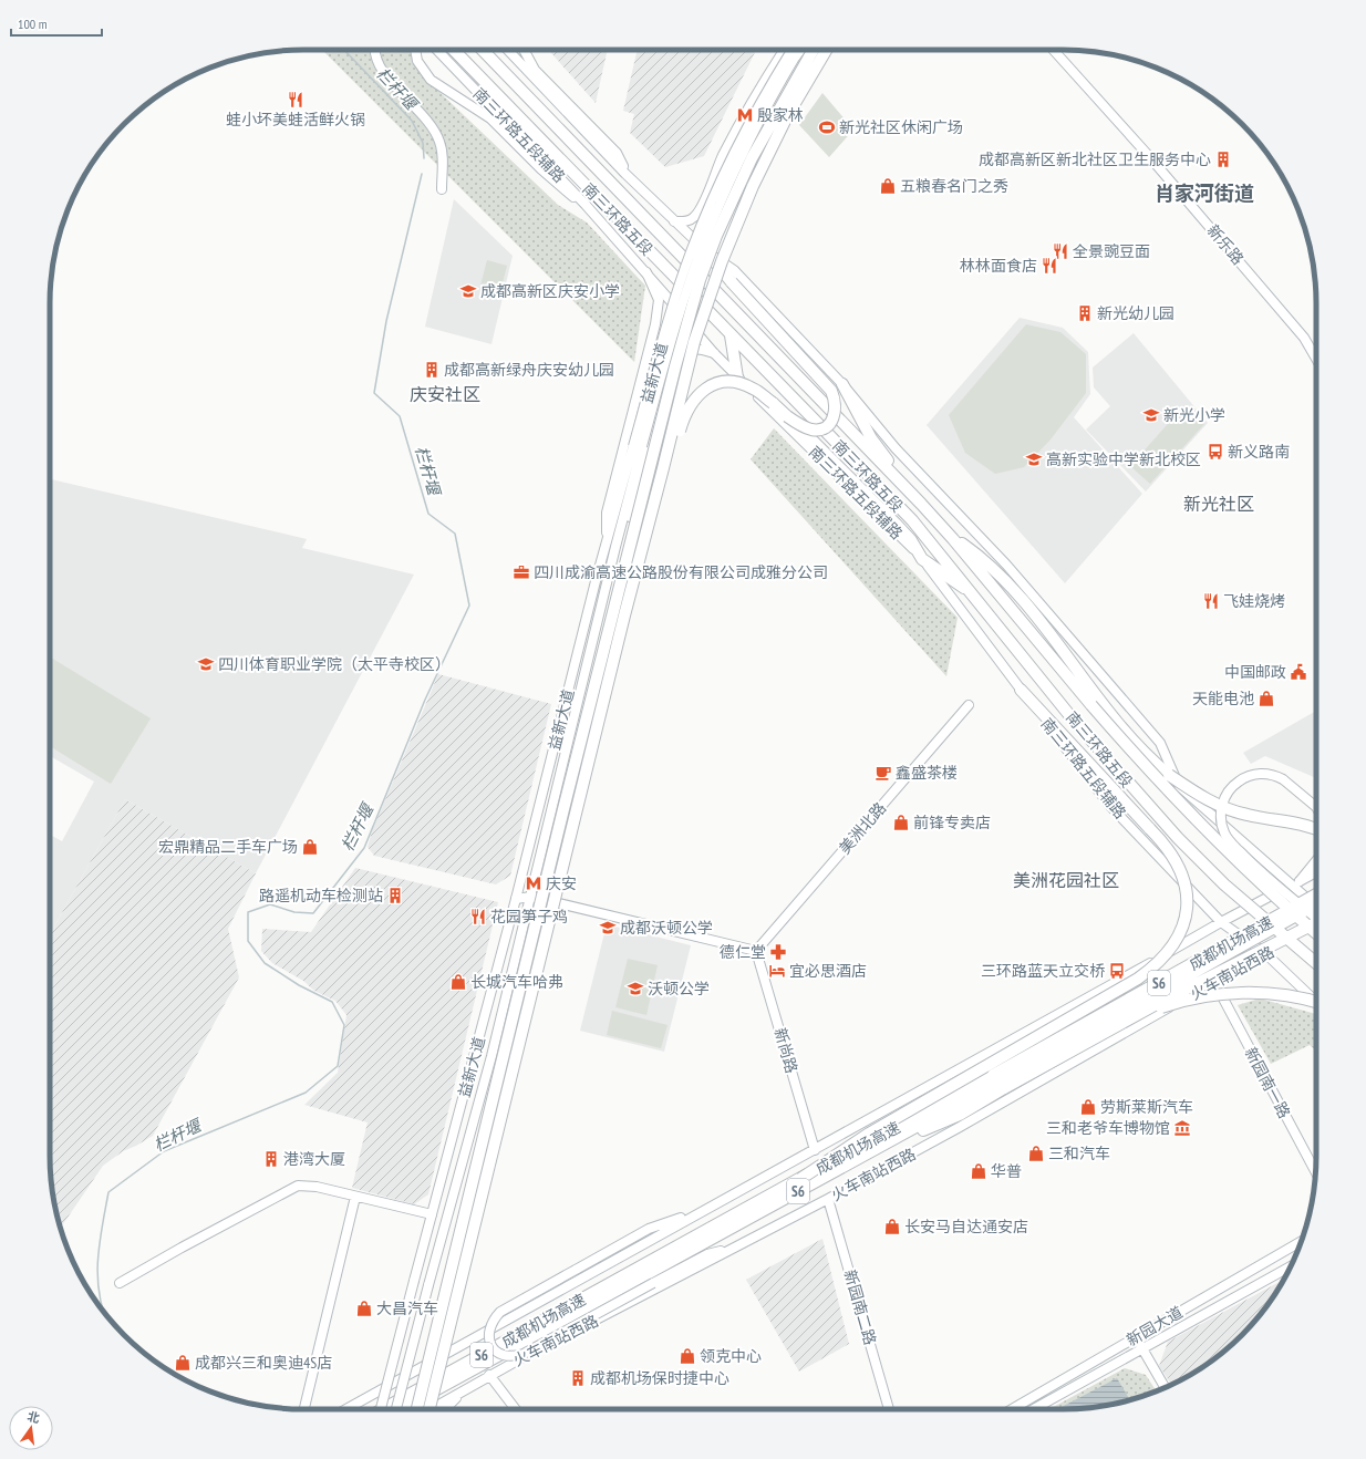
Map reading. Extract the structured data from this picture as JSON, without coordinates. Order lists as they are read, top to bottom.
{
  "streets": {
    "highway": ["南三环路五段", "成都机场高速", "S6"],
    "main road": [
      "南三环路五段辅路",
      "新乐路",
      "益新大道",
      "美洲北路",
      "火车南站西路",
      "新尚路",
      "新园南一路",
      "新园南二路",
      "新园大道"
    ]
  },
  "crossings": [
    ["南三环路五段辅路", "火车南站西路"],
    ["美洲北路", "新尚路"],
    ["火车南站西路", "新园南一路"],
    ["火车南站西路", "新园南二路"]
  ],
  "districts": [
    "肖家河街道",
    "庆安社区",
    "新光社区",
    "美洲花园社区"
  ],
  "water": ["栏杆堰"],
  "places": {
    "restaurant": [
      "蛙小坏美蛙活鲜火锅",
      "全景豌豆面",
      "林林面食店",
      "飞娃烧烤",
      "花园笋子鸡"
    ],
    "metro station": ["殷家林", "庆安"],
    "sports": ["新光社区休闲广场"],
    "building": [
      "成都高新区新北社区卫生服务中心",
      "新光幼儿园",
      "成都高新绿舟庆安幼儿园",
      "路遥机动车检测站",
      "港湾大厦",
      "成都机场保时捷中心"
    ],
    "shop": [
      "五粮春名门之秀",
      "天能电池",
      "前锋专卖店",
      "宏鼎精品二手车广场",
      "长城汽车哈弗",
      "劳斯莱斯汽车",
      "三和汽车",
      "华普",
      "长安马自达通安店",
      "大昌汽车",
      "领克中心",
      "成都兴三和奥迪4S店"
    ],
    "school or university": [
      "成都高新区庆安小学",
      "新光小学",
      "高新实验中学新北校区",
      "四川体育职业学院（太平寺校区）",
      "成都沃顿公学",
      "沃顿公学"
    ],
    "bus stop": ["新义路南", "三环路蓝天立交桥"],
    "office": ["四川成渝高速公路股份有限公司成雅分公司"],
    "public building": ["中国邮政"],
    "cafe": ["鑫盛茶楼"],
    "pharmacy": ["德仁堂"],
    "hotel": ["宜必思酒店"],
    "museum": ["三和老爷车博物馆"]
  },
  "scale_bar": "100 m",
  "north": "top"
}
